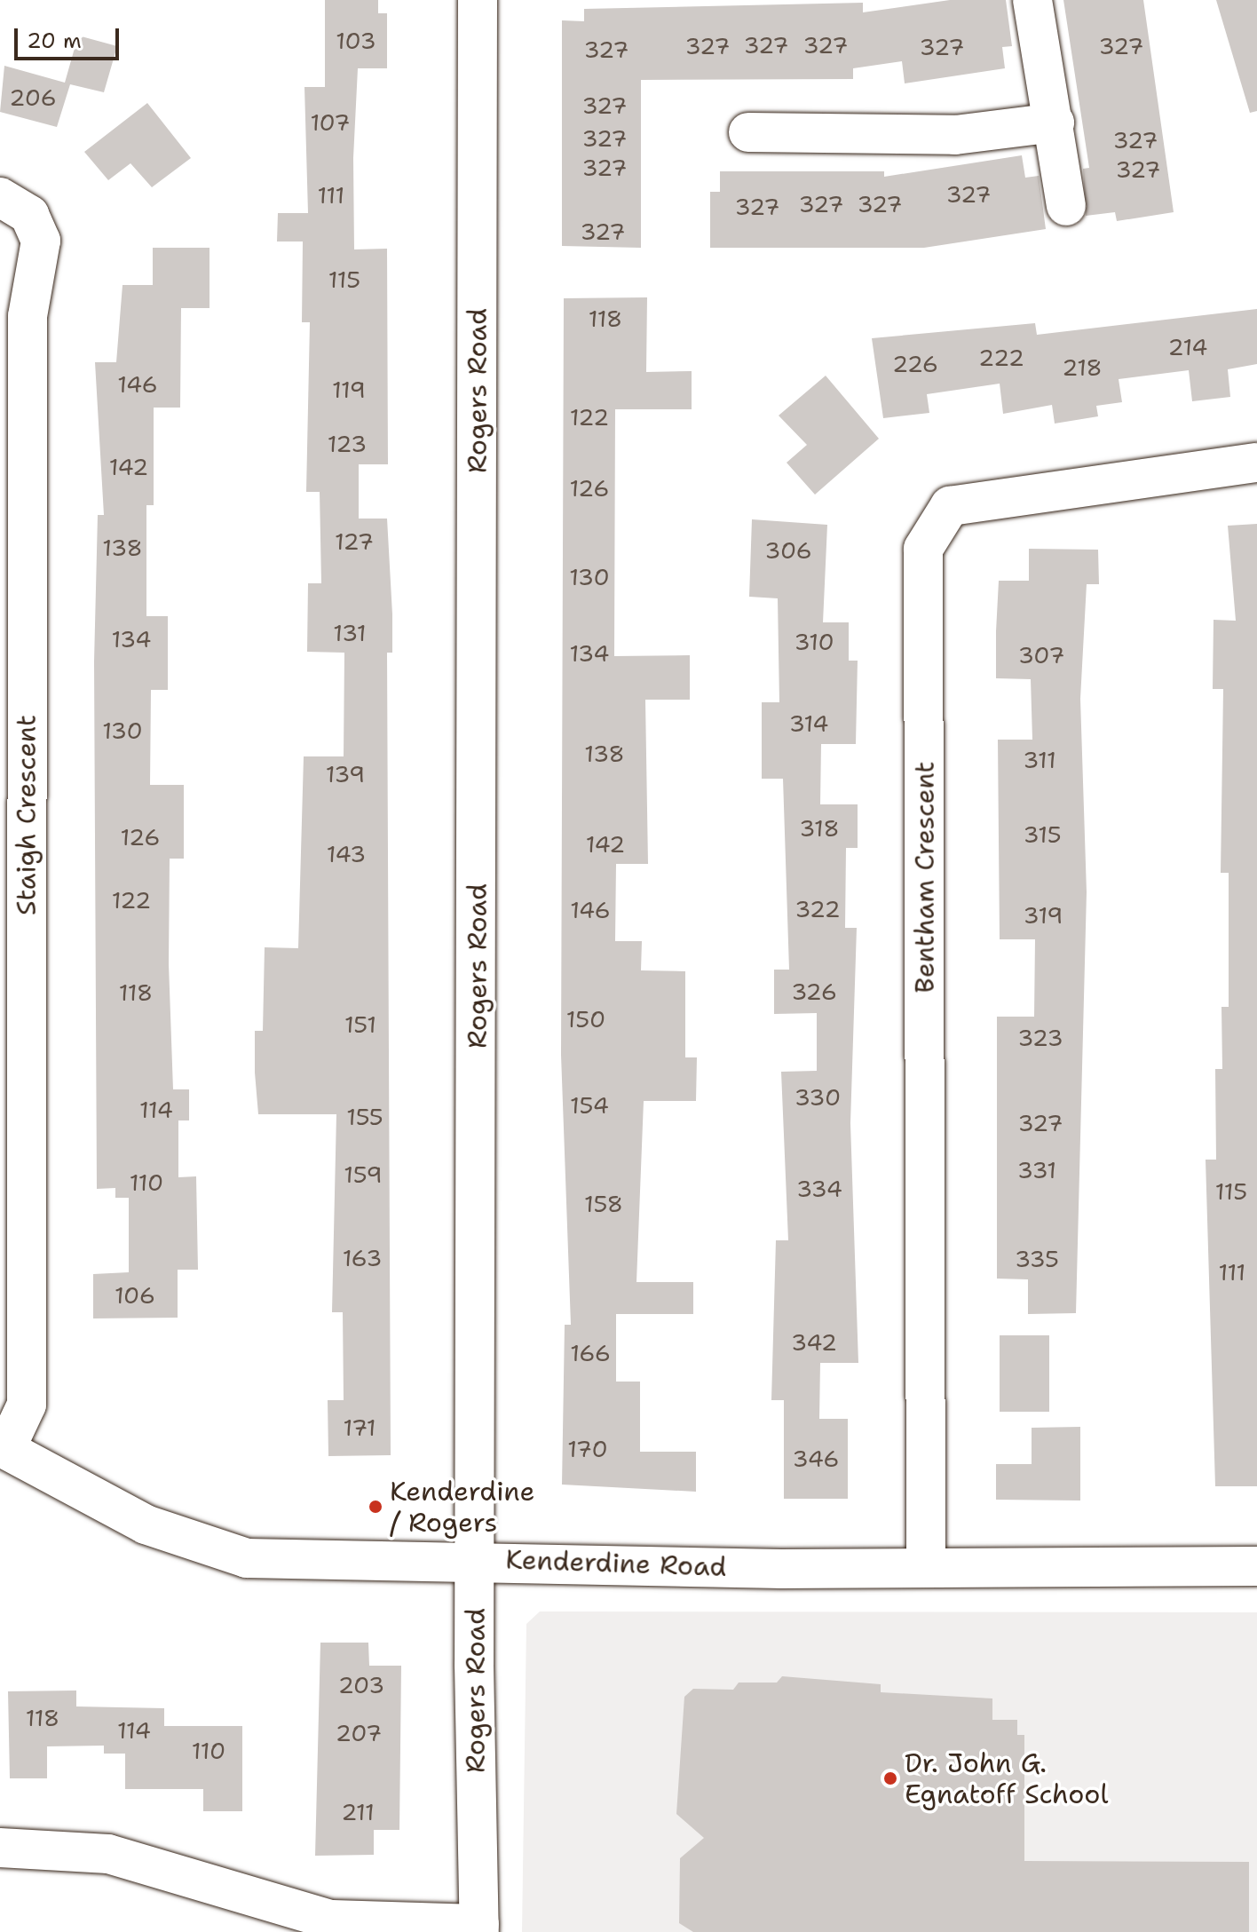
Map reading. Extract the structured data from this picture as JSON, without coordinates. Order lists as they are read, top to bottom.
{
  "streets": {
    "street": [
      "Rogers Road",
      "Staigh Crescent",
      "Bentham Crescent",
      "Kenderdine Road"
    ]
  },
  "crossings": [
    ["Rogers Road", "Kenderdine Road"],
    ["Staigh Crescent", "Kenderdine Road"],
    ["Bentham Crescent", "Kenderdine Road"]
  ],
  "places": ["Kenderdine / Rogers", "Dr. John G. Egnatoff School"],
  "house_numbers": [
    "103",
    "327",
    "327",
    "327",
    "327",
    "327",
    "327",
    "206",
    "327",
    "107",
    "327",
    "327",
    "327",
    "327",
    "327",
    "111",
    "327",
    "327",
    "327",
    "327",
    "115",
    "118",
    "214",
    "222",
    "226",
    "218",
    "146",
    "119",
    "122",
    "123",
    "142",
    "126",
    "127",
    "138",
    "306",
    "130",
    "131",
    "134",
    "310",
    "134",
    "307",
    "314",
    "130",
    "138",
    "311",
    "139",
    "318",
    "315",
    "126",
    "142",
    "143",
    "122",
    "322",
    "146",
    "319",
    "326",
    "118",
    "150",
    "151",
    "323",
    "330",
    "154",
    "114",
    "155",
    "327",
    "331",
    "159",
    "110",
    "334",
    "115",
    "158",
    "163",
    "335",
    "111",
    "106",
    "342",
    "166",
    "171",
    "170",
    "346",
    "203",
    "118",
    "114",
    "207",
    "110",
    "211"
  ],
  "scale_bar": "20 m"
}
